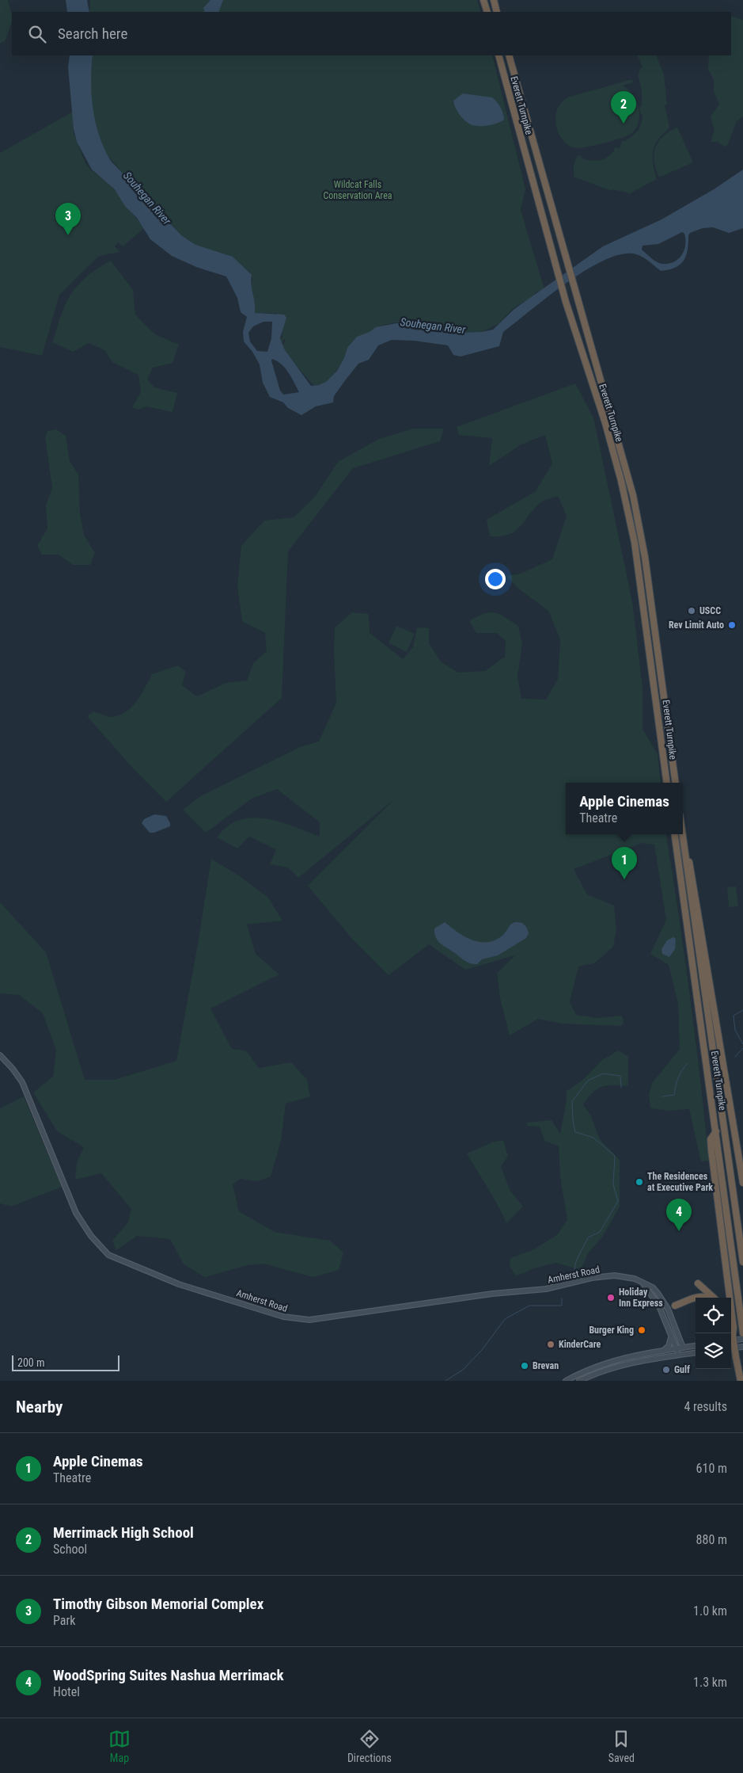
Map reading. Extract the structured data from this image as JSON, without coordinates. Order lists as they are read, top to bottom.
{
  "streets": {
    "highway": ["Everett Turnpike"],
    "street": ["Amherst Road"]
  },
  "water": ["Souhegan River"],
  "parks": ["Wildcat Falls Conservation Area"],
  "places": [
    "USCC",
    "Rev Limit Auto",
    "The Residences at Executive Park",
    "Holiday Inn Express",
    "Burger King",
    "KinderCare",
    "Brevan",
    "Gulf"
  ],
  "scale_bar": "200 m",
  "page": {
    "search": "Search here",
    "pins": [
      "2",
      "3",
      "1",
      "4"
    ],
    "popup": ["Apple Cinemas", "Theatre"],
    "scale": "200 m",
    "heading": ["Nearby", "4 results"],
    "list": [
      {
        "mark": "1",
        "name": "Apple Cinemas",
        "note": "Theatre",
        "value": "610 m"
      },
      {
        "mark": "2",
        "name": "Merrimack High School",
        "note": "School",
        "value": "880 m"
      },
      {
        "mark": "3",
        "name": "Timothy Gibson Memorial Complex",
        "note": "Park",
        "value": "1.0 km"
      },
      {
        "mark": "4",
        "name": "WoodSpring Suites Nashua Merrimack",
        "note": "Hotel",
        "value": "1.3 km"
      }
    ],
    "nav": ["Map", "Directions", "Saved"]
  }
}
